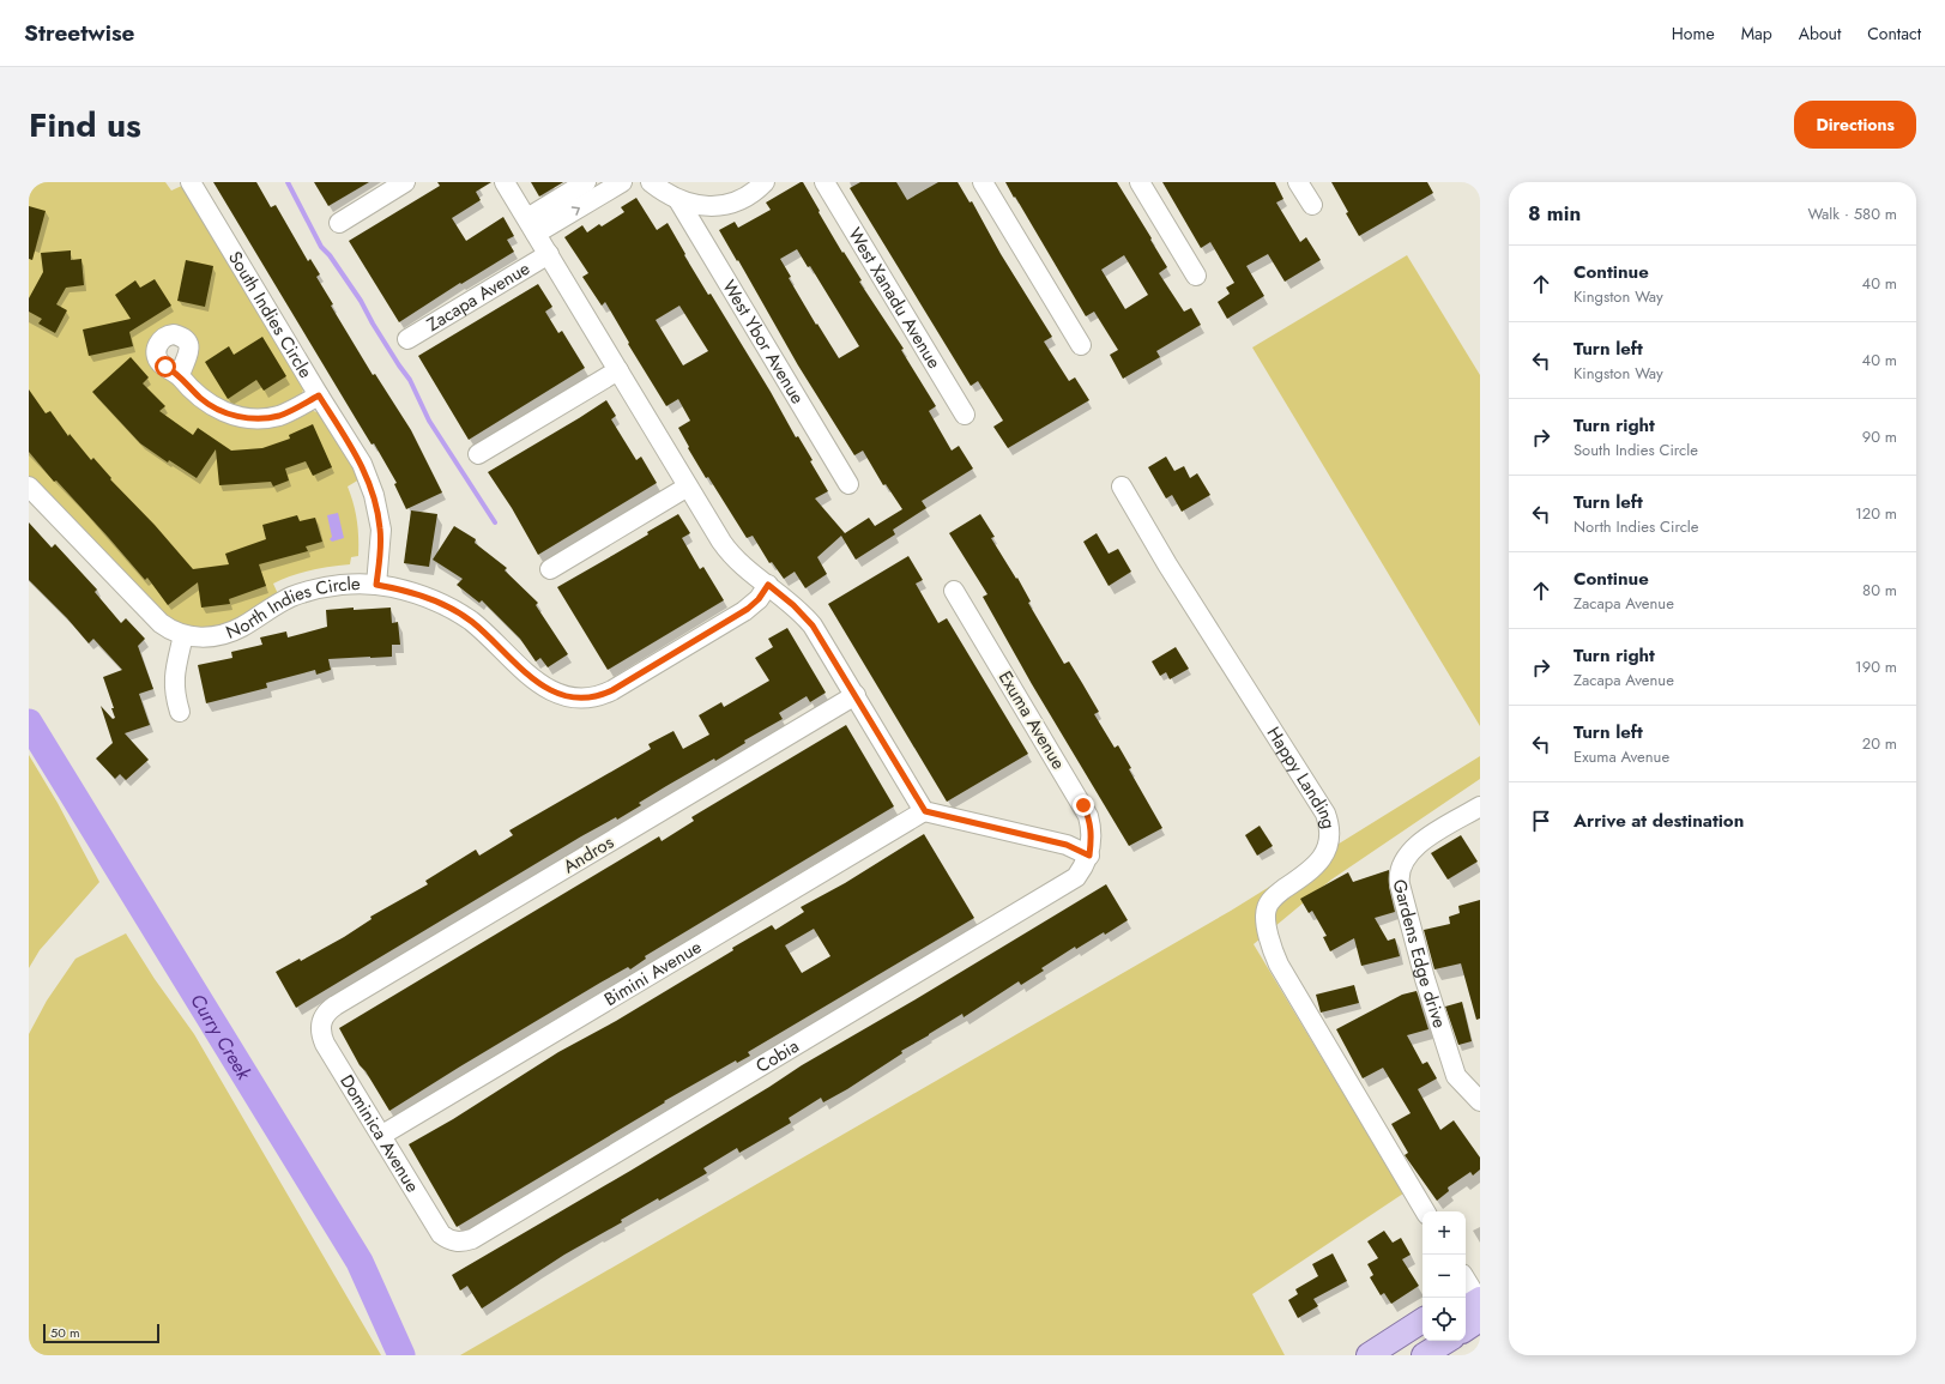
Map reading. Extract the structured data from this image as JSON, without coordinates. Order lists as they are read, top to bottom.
{
  "streets": {
    "street": [
      "Zacapa Avenue",
      "West Xanadu Avenue",
      "South Indies Circle",
      "West Ybor Avenue",
      "North Indies Circle",
      "Exuma Avenue",
      "Happy Landing",
      "Andros",
      "Gardens Edge drive",
      "Bimini Avenue",
      "Cobia",
      "Dominica Avenue"
    ]
  },
  "crossings": [
    ["Zacapa Avenue", "North Indies Circle"],
    ["Zacapa Avenue", "Andros"],
    ["Zacapa Avenue", "Bimini Avenue"],
    ["South Indies Circle", "North Indies Circle"],
    ["Exuma Avenue", "Cobia"],
    ["Andros", "Dominica Avenue"],
    ["Bimini Avenue", "Dominica Avenue"],
    ["Cobia", "Dominica Avenue"]
  ],
  "water": ["Curry Creek"],
  "scale_bar": "50 m",
  "page": {
    "header": "Streetwise",
    "nav": [
      "Home",
      "Map",
      "About",
      "Contact"
    ],
    "title": "Find us",
    "buttons": "Directions",
    "heading": ["8 min", "Walk · 580 m"],
    "list": [
      ["Continue", "Kingston Way", "40 m"],
      ["Turn left", "Kingston Way", "40 m"],
      ["Turn right", "South Indies Circle", "90 m"],
      ["Turn left", "North Indies Circle", "120 m"],
      ["Continue", "Zacapa Avenue", "80 m"],
      ["Turn right", "Zacapa Avenue", "190 m"],
      ["Turn left", "Exuma Avenue", "20 m"],
      "Arrive at destination"
    ],
    "map_buttons": ["+", "−"],
    "scale": "50 m"
  }
}
